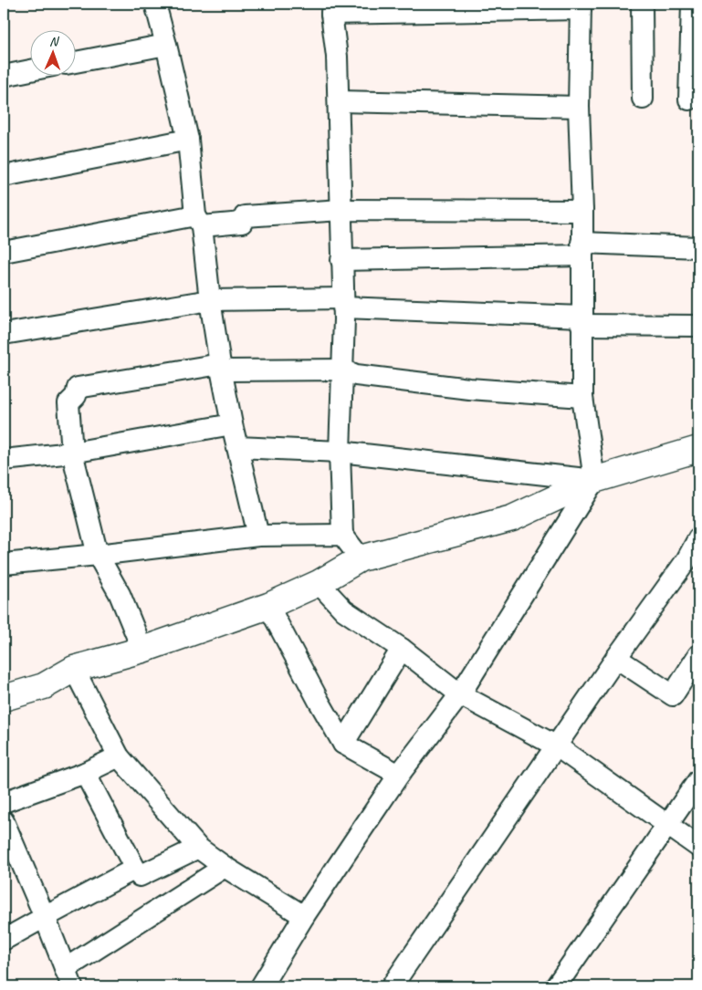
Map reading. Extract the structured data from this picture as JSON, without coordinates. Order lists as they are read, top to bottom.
{
  "north": "top"
}
